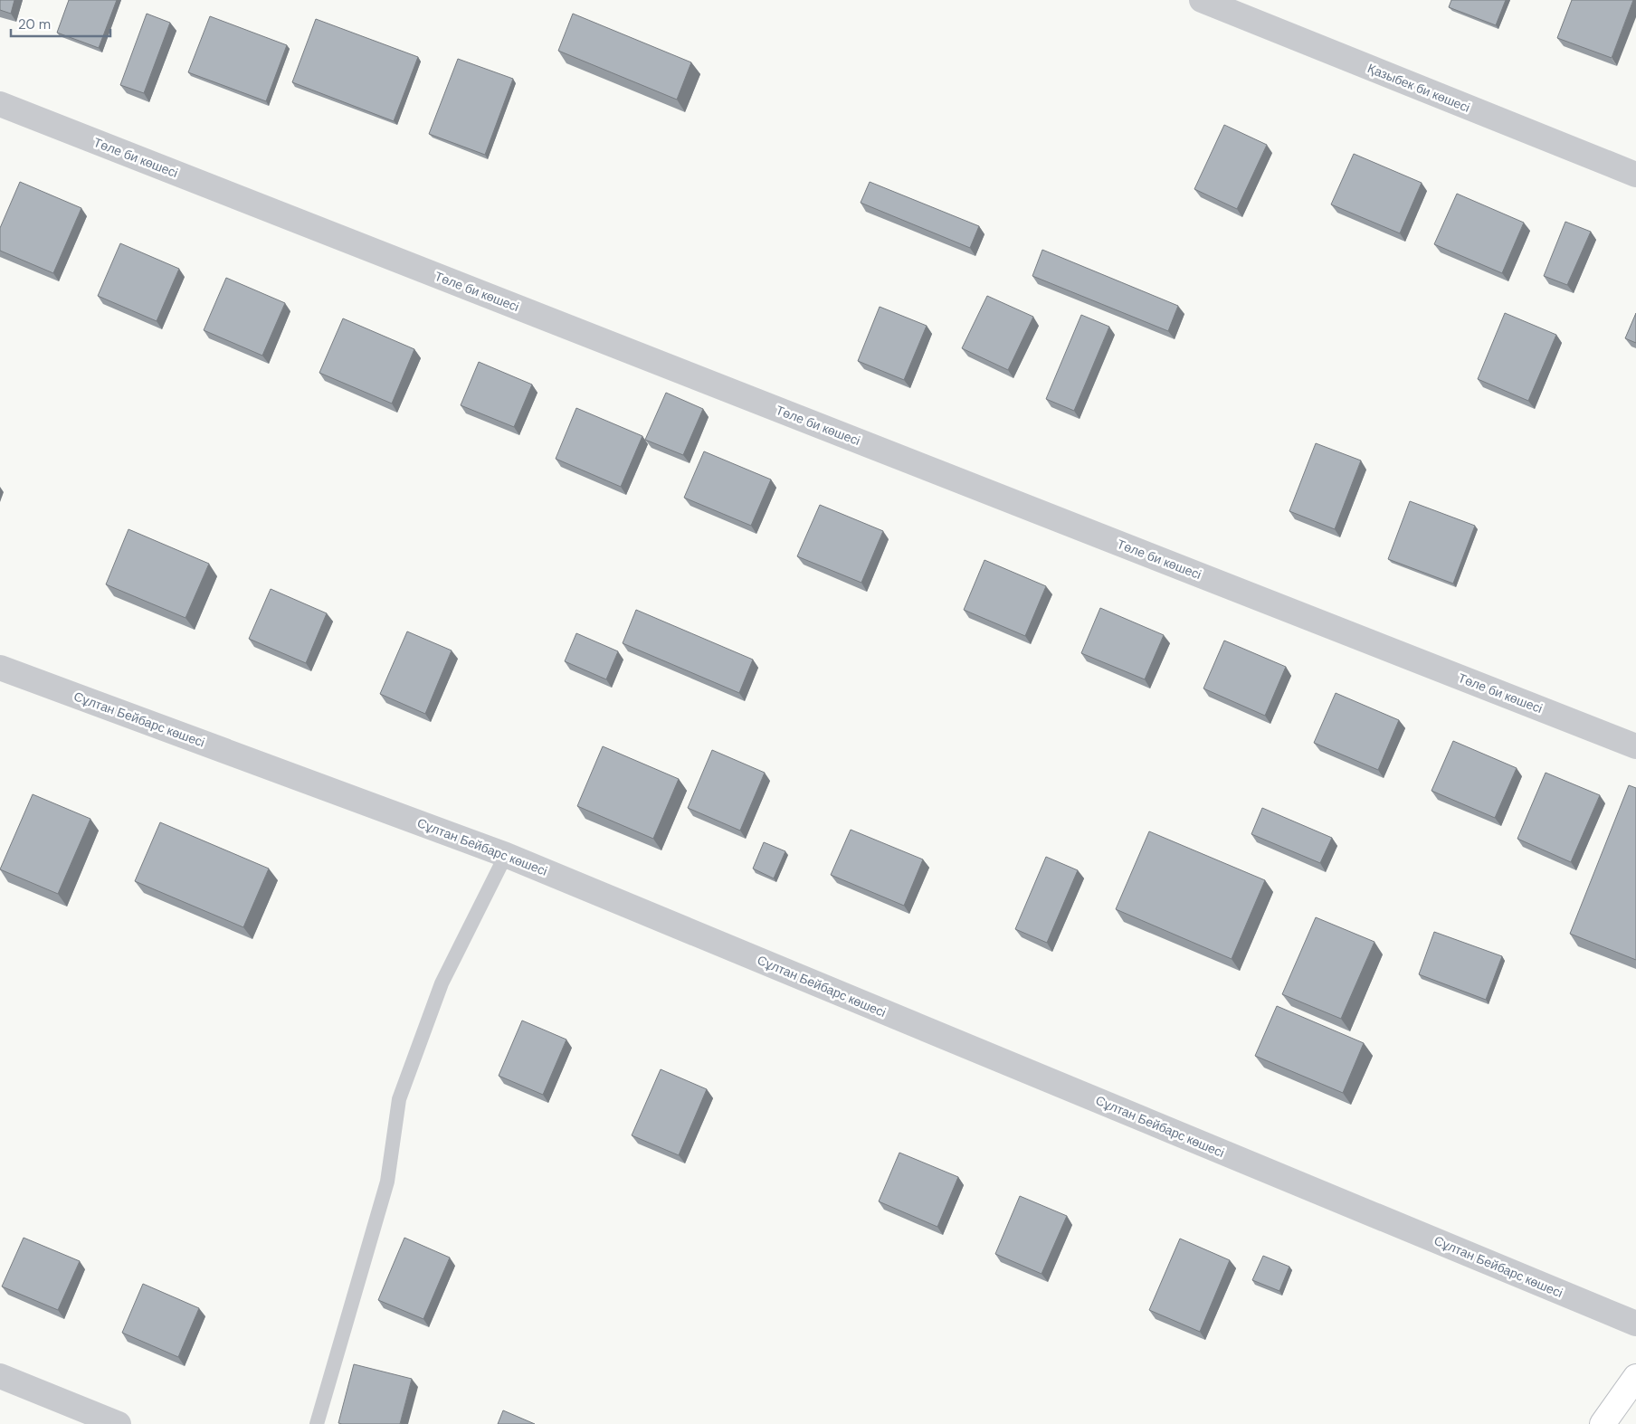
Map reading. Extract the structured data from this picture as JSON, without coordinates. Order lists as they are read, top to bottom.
{
  "streets": {
    "street": ["Қазыбек би көшесі", "Төле би көшесі", "Сұлтан Бейбарс көшесі"]
  },
  "scale_bar": "20 m"
}
